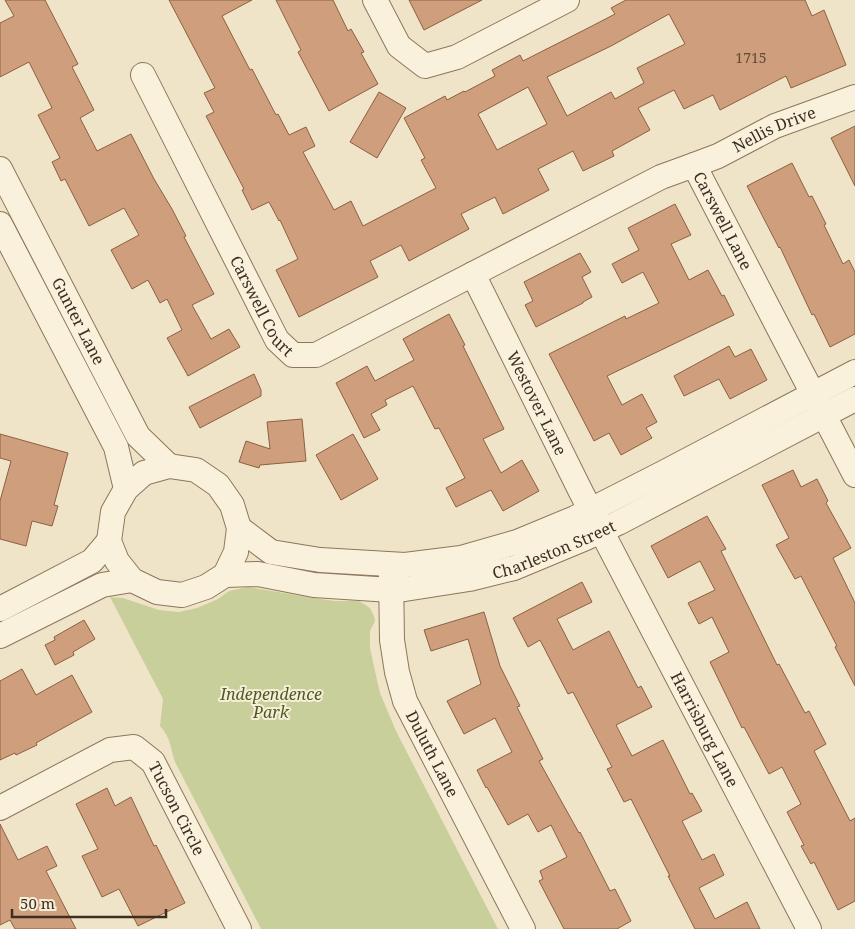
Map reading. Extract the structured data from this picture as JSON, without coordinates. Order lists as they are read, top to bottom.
{
  "streets": {
    "street": [
      "Nellis Drive",
      "Carswell Lane",
      "Carswell Court",
      "Gunter Lane",
      "Westover Lane",
      "Charleston Street",
      "Harrisburg Lane",
      "Duluth Lane",
      "Tucson Circle"
    ]
  },
  "crossings": [
    ["Nellis Drive", "Carswell Lane"],
    ["Carswell Lane", "Carswell Court"],
    ["Carswell Lane", "Westover Lane"],
    ["Carswell Lane", "Charleston Street"],
    ["Carswell Court", "Westover Lane"],
    ["Gunter Lane", "Charleston Street"],
    ["Westover Lane", "Charleston Street"],
    ["Westover Lane", "Harrisburg Lane"],
    ["Charleston Street", "Harrisburg Lane"],
    ["Charleston Street", "Duluth Lane"]
  ],
  "parks": ["Independence Park"],
  "house_numbers": ["1715"],
  "scale_bar": "50 m"
}
